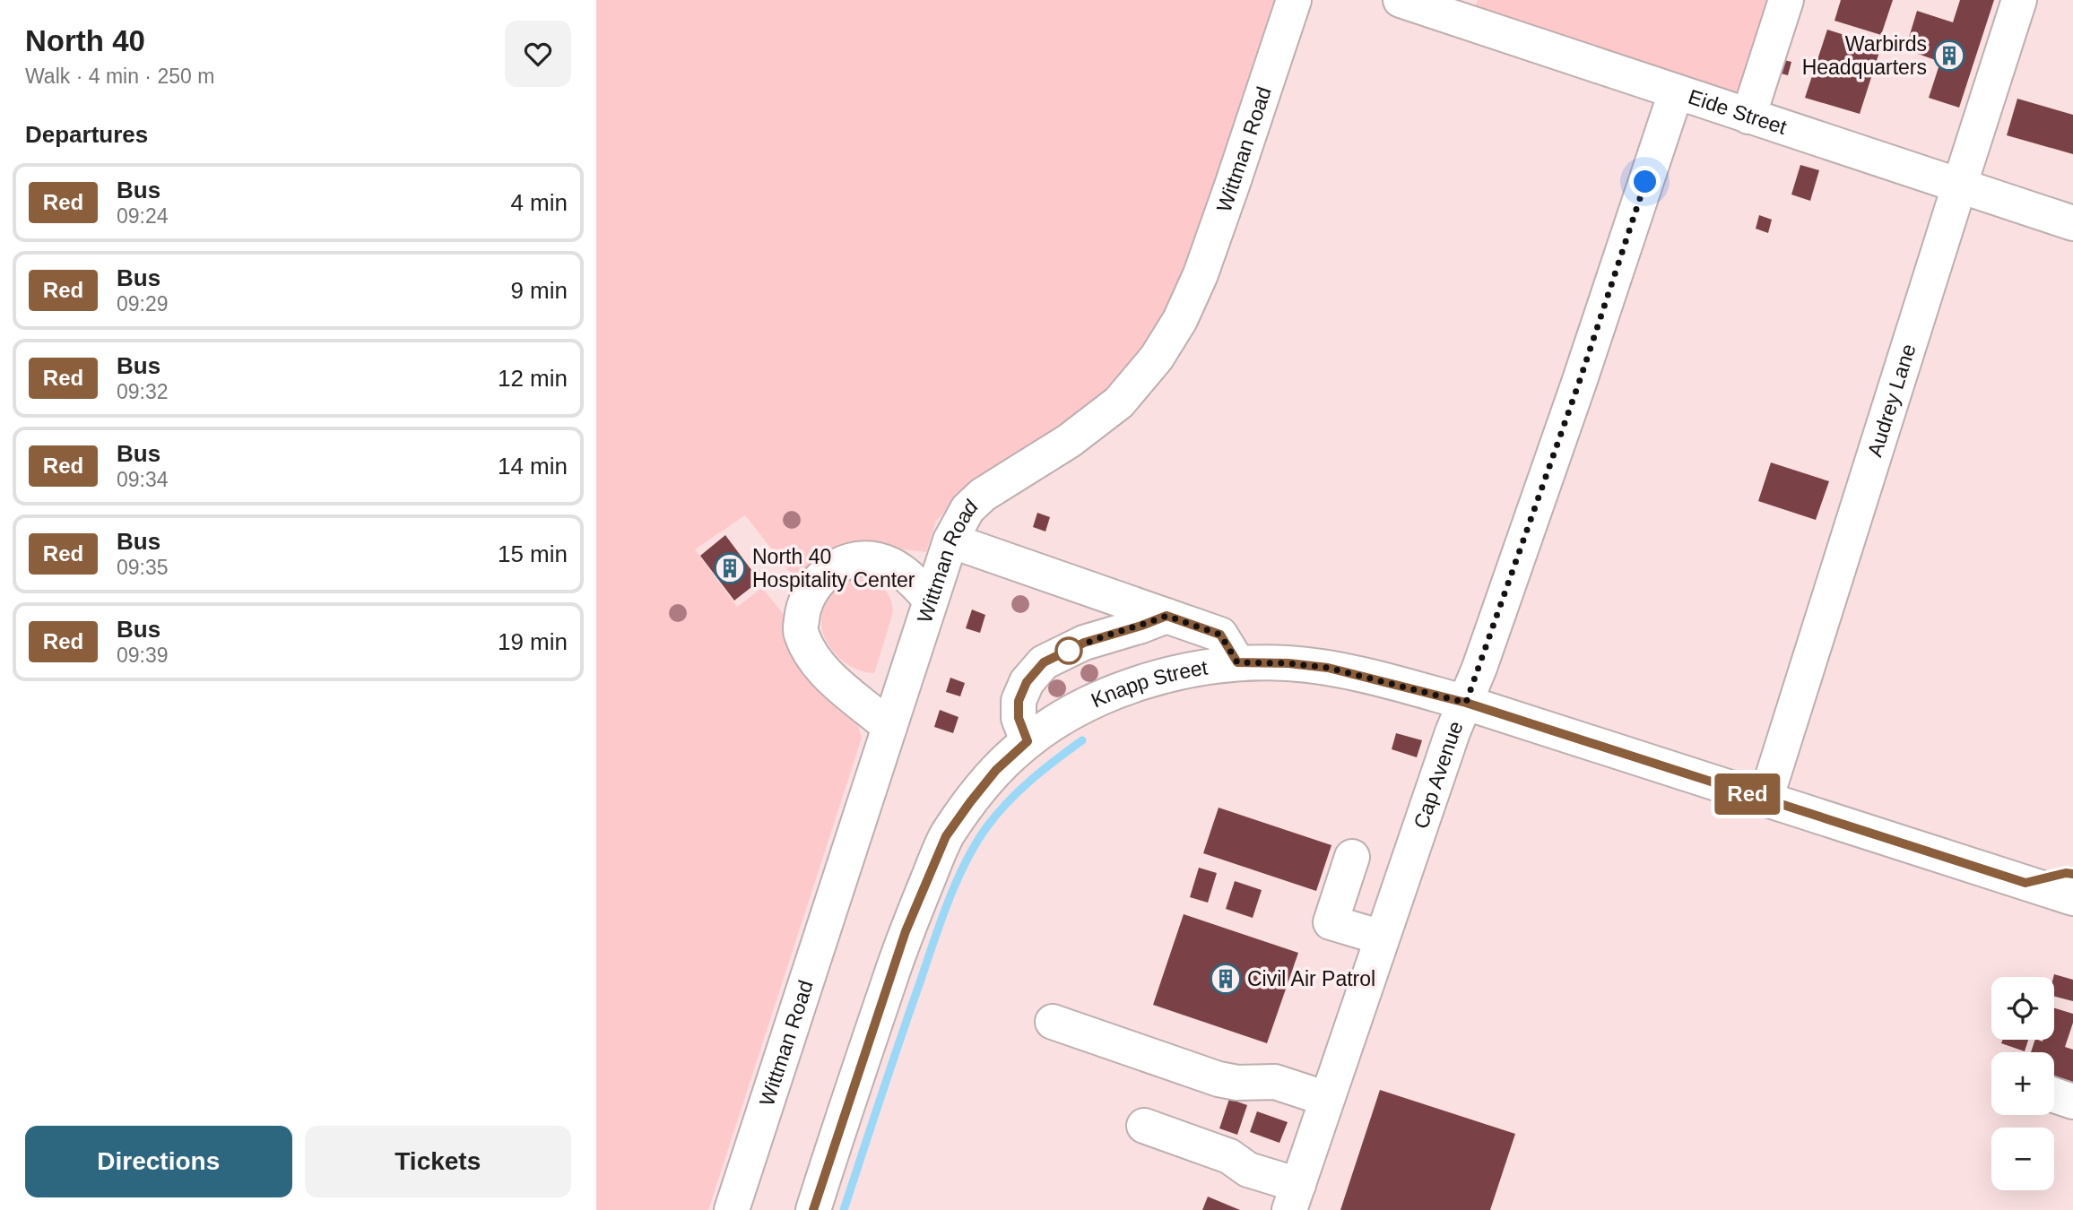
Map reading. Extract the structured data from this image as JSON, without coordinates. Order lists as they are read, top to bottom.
{
  "streets": {
    "lane": [
      "Eide Street",
      "Wittman Road",
      "Audrey Lane",
      "Knapp Street",
      "Cap Avenue"
    ]
  },
  "crossings": [
    ["Eide Street", "Audrey Lane"],
    ["Eide Street", "Cap Avenue"],
    ["Audrey Lane", "Knapp Street"],
    ["Knapp Street", "Cap Avenue"]
  ],
  "places": {
    "building": ["Warbirds Headquarters", "North 40 Hospitality Center", "Civil Air Patrol"]
  },
  "lines": ["bus line Red"],
  "page": {
    "heading": [
      ["North 40", "Walk · 4 min · 250 m"],
      "Departures"
    ],
    "on_map": "Red",
    "list": [
      {
        "mark": "Red",
        "name": "Bus",
        "note": "09:24",
        "value": "4 min"
      },
      {
        "mark": "Red",
        "name": "Bus",
        "note": "09:29",
        "value": "9 min"
      },
      {
        "mark": "Red",
        "name": "Bus",
        "note": "09:32",
        "value": "12 min"
      },
      {
        "mark": "Red",
        "name": "Bus",
        "note": "09:34",
        "value": "14 min"
      },
      {
        "mark": "Red",
        "name": "Bus",
        "note": "09:35",
        "value": "15 min"
      },
      {
        "mark": "Red",
        "name": "Bus",
        "note": "09:39",
        "value": "19 min"
      }
    ],
    "map_buttons": ["+", "−"],
    "buttons": ["Directions", "Tickets"]
  }
}
